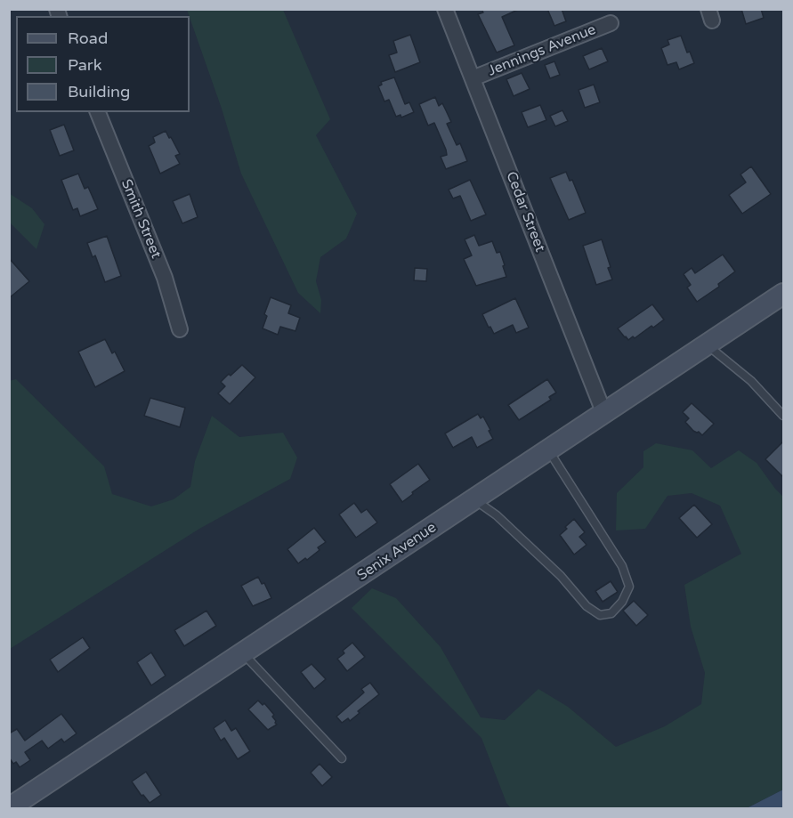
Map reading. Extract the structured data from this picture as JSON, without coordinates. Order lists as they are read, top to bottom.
{
  "streets": {
    "street": [
      "Jennings Avenue",
      "Cedar Street",
      "Smith Street",
      "Senix Avenue"
    ]
  },
  "crossings": [
    ["Jennings Avenue", "Cedar Street"],
    ["Cedar Street", "Senix Avenue"]
  ],
  "legend": ["Road", "Park", "Building"]
}
